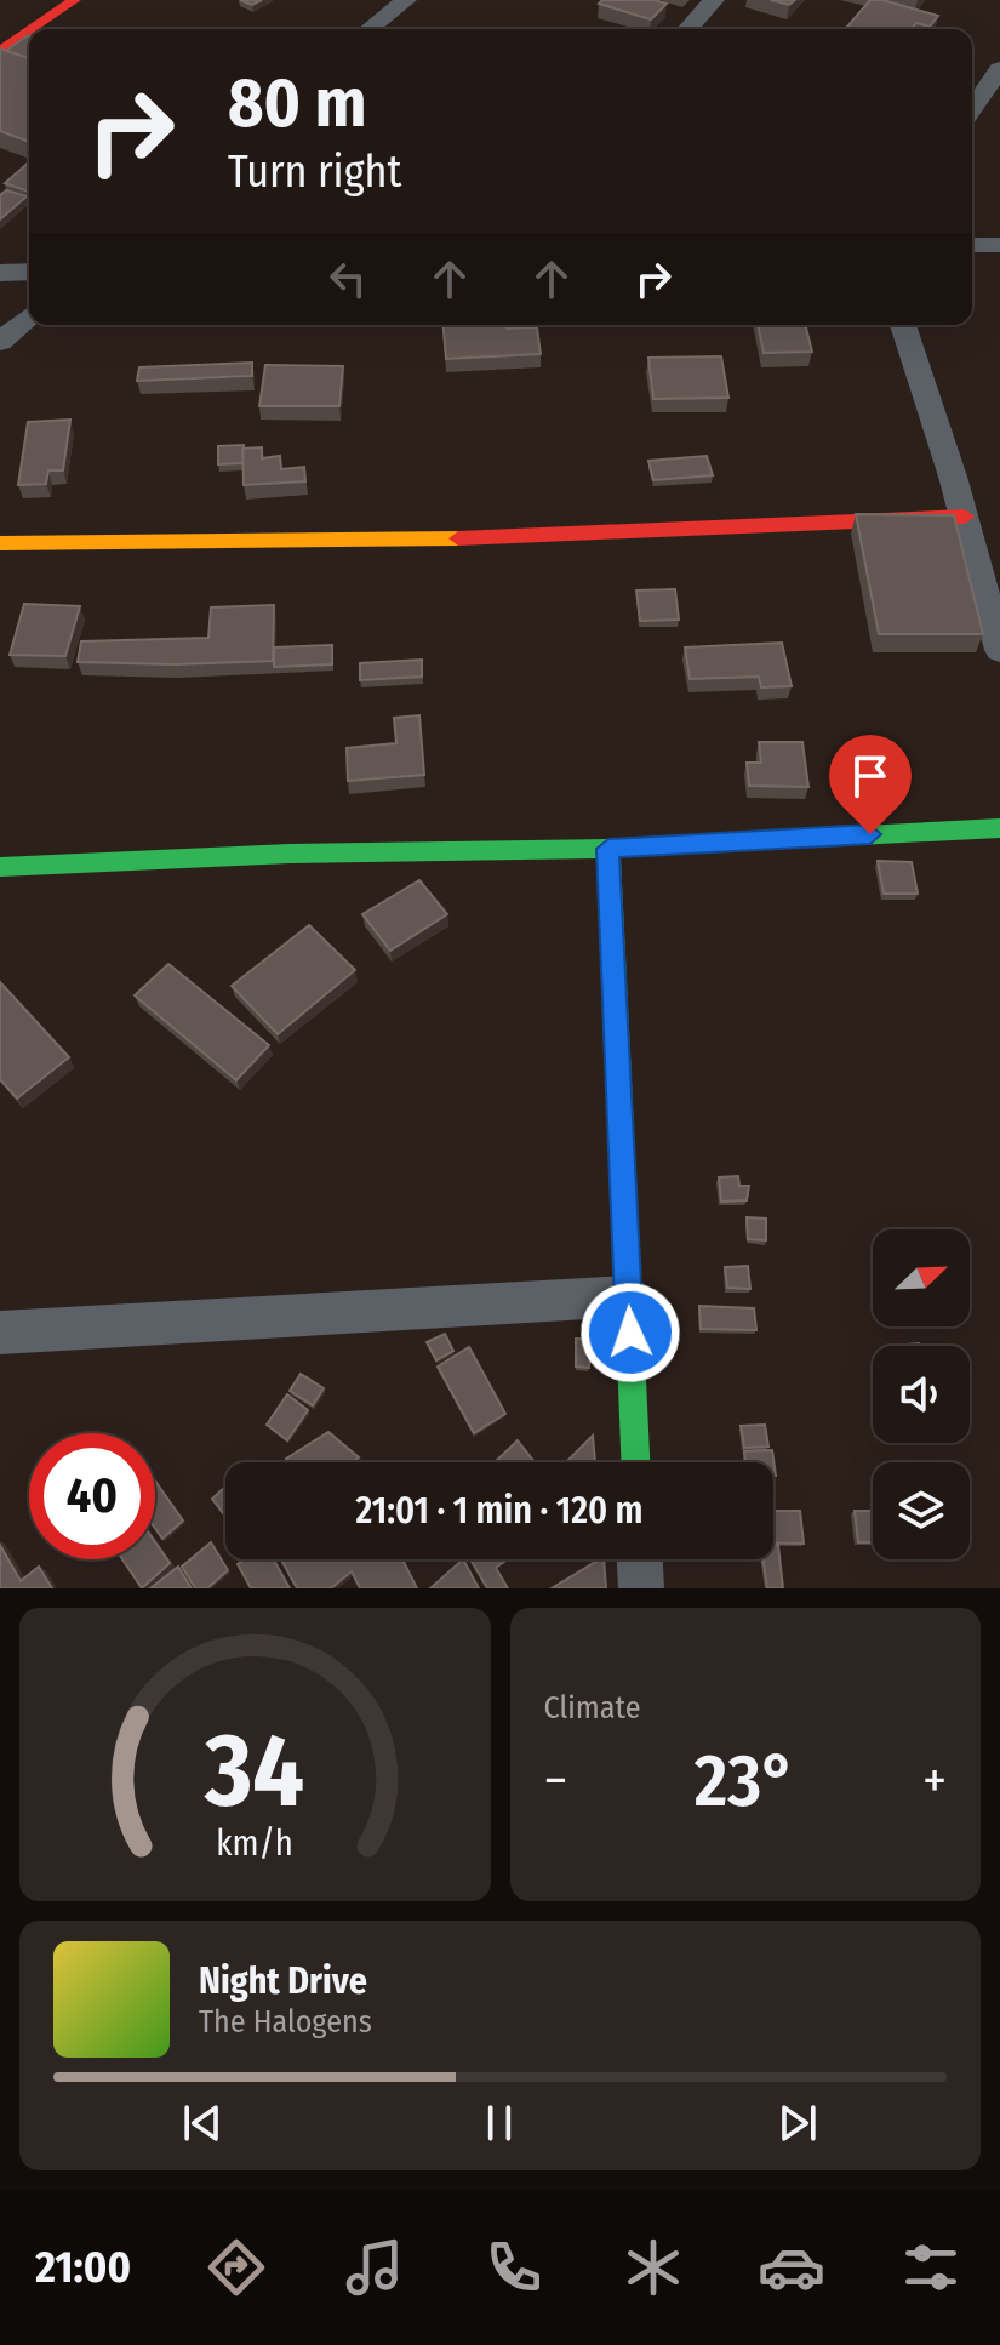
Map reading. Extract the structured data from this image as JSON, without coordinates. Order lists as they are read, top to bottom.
{
  "north": "top right",
  "page": {
    "turn": ["80 m", "Turn right"],
    "limit": "40",
    "trip": "21:01 · 1 min · 120 m",
    "tile": "Climate",
    "heat": ["−", "23°", "+"],
    "song": ["Night Drive", "The Halogens"],
    "tabs": "21:00",
    "gauge": ["34", "km/h"]
  }
}
